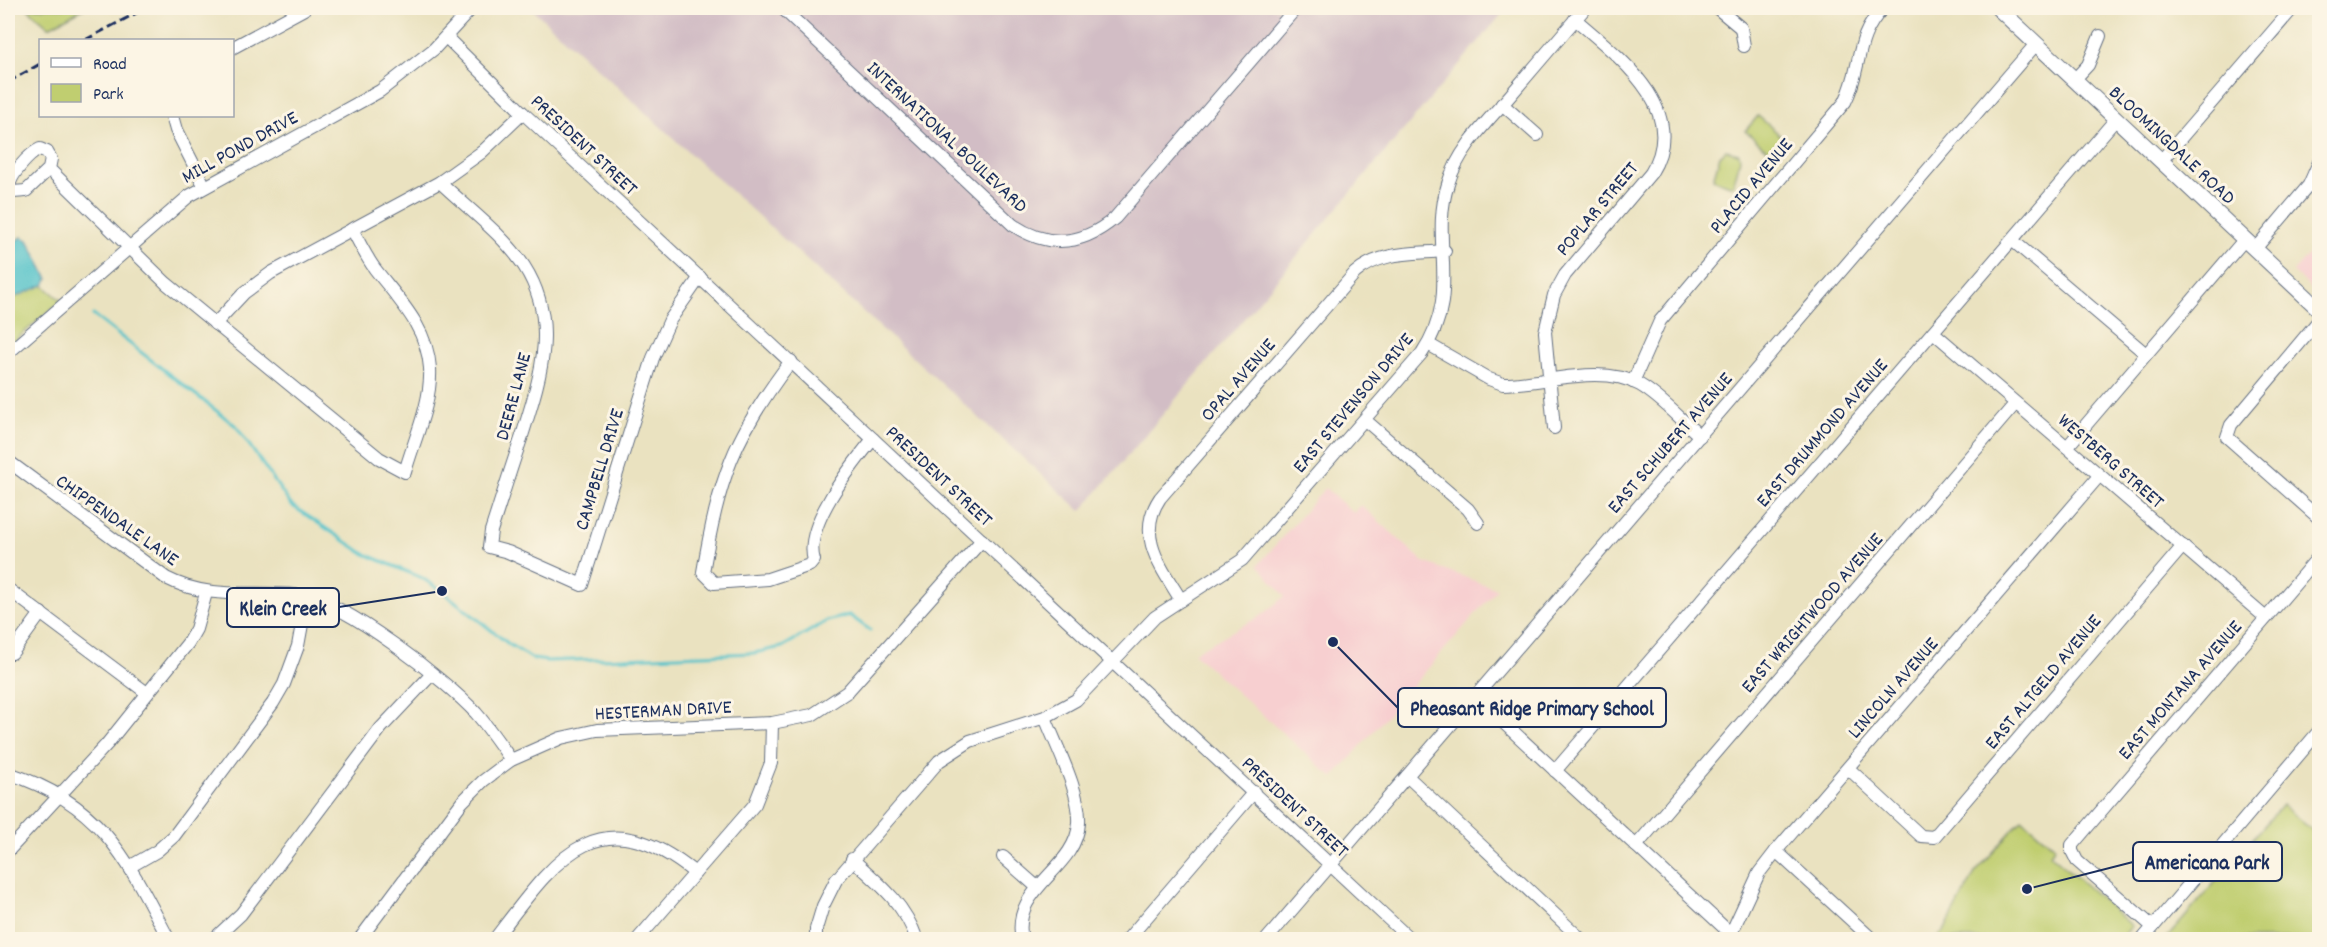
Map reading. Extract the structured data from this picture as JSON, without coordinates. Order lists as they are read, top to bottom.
{
  "streets": {
    "main road": ["BLOOMINGDALE ROAD"],
    "street": [
      "INTERNATIONAL BOULEVARD",
      "PRESIDENT STREET",
      "MILL POND DRIVE",
      "PLACID AVENUE",
      "POPLAR STREET",
      "OPAL AVENUE",
      "DEERE LANE",
      "EAST STEVENSON DRIVE",
      "EAST DRUMMOND AVENUE",
      "EAST SCHUBERT AVENUE",
      "WESTBERG STREET",
      "CAMPBELL DRIVE",
      "CHIPPENDALE LANE",
      "EAST WRIGHTWOOD AVENUE",
      "EAST ALTGELD AVENUE",
      "LINCOLN AVENUE",
      "EAST MONTANA AVENUE",
      "HESTERMAN DRIVE"
    ]
  },
  "crossings": [
    ["PRESIDENT STREET", "MILL POND DRIVE"],
    ["PRESIDENT STREET", "EAST STEVENSON DRIVE"],
    ["PRESIDENT STREET", "EAST SCHUBERT AVENUE"],
    ["PRESIDENT STREET", "CAMPBELL DRIVE"],
    ["PRESIDENT STREET", "HESTERMAN DRIVE"],
    ["BLOOMINGDALE ROAD", "EAST DRUMMOND AVENUE"],
    ["BLOOMINGDALE ROAD", "EAST SCHUBERT AVENUE"],
    ["POPLAR STREET", "EAST STEVENSON DRIVE"],
    ["OPAL AVENUE", "EAST STEVENSON DRIVE"],
    ["DEERE LANE", "CAMPBELL DRIVE"],
    ["EAST DRUMMOND AVENUE", "WESTBERG STREET"],
    ["WESTBERG STREET", "EAST WRIGHTWOOD AVENUE"],
    ["WESTBERG STREET", "EAST ALTGELD AVENUE"],
    ["WESTBERG STREET", "LINCOLN AVENUE"],
    ["WESTBERG STREET", "EAST MONTANA AVENUE"],
    ["CHIPPENDALE LANE", "HESTERMAN DRIVE"],
    ["EAST ALTGELD AVENUE", "LINCOLN AVENUE"]
  ],
  "places": ["Klein Creek", "Pheasant Ridge Primary School", "Americana Park"],
  "legend": ["Road", "Park"]
}
